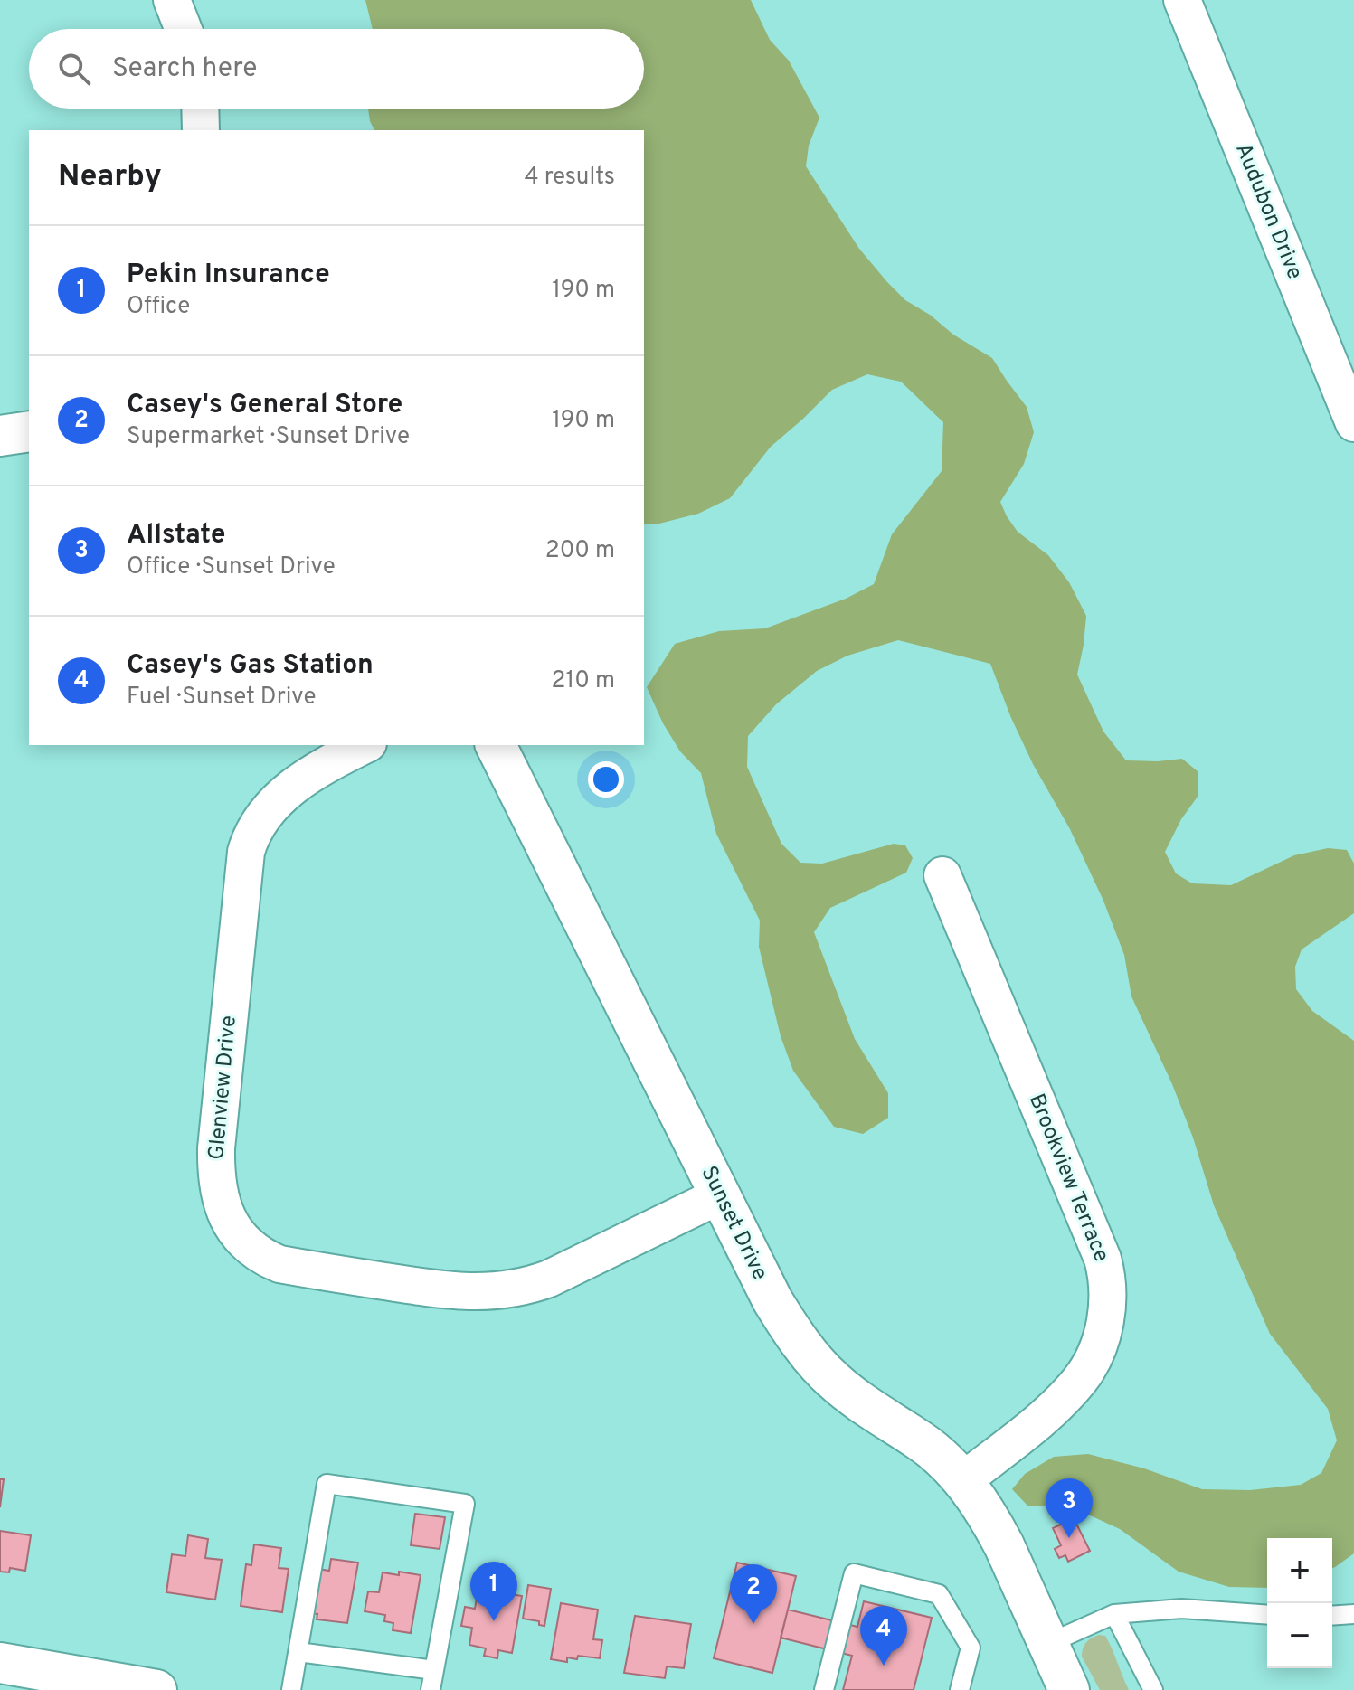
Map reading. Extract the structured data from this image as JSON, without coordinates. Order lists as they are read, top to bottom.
{
  "streets": {
    "street": [
      "Audubon Drive",
      "Glenview Drive",
      "Brookview Terrace",
      "Sunset Drive"
    ]
  },
  "crossings": [
    ["Glenview Drive", "Sunset Drive"],
    ["Brookview Terrace", "Sunset Drive"]
  ],
  "page": {
    "search": "Search here",
    "heading": ["Nearby", "4 results"],
    "list": [
      {
        "mark": "1",
        "name": "Pekin Insurance",
        "note": "Office",
        "value": "190 m"
      },
      {
        "mark": "2",
        "name": "Casey's General Store",
        "note": "Supermarket · Sunset Drive",
        "value": "190 m"
      },
      {
        "mark": "3",
        "name": "Allstate",
        "note": "Office · Sunset Drive",
        "value": "200 m"
      },
      {
        "mark": "4",
        "name": "Casey's Gas Station",
        "note": "Fuel · Sunset Drive",
        "value": "210 m"
      }
    ],
    "pins": [
      "3",
      "1",
      "2",
      "4"
    ],
    "map_buttons": ["+", "−"]
  }
}
